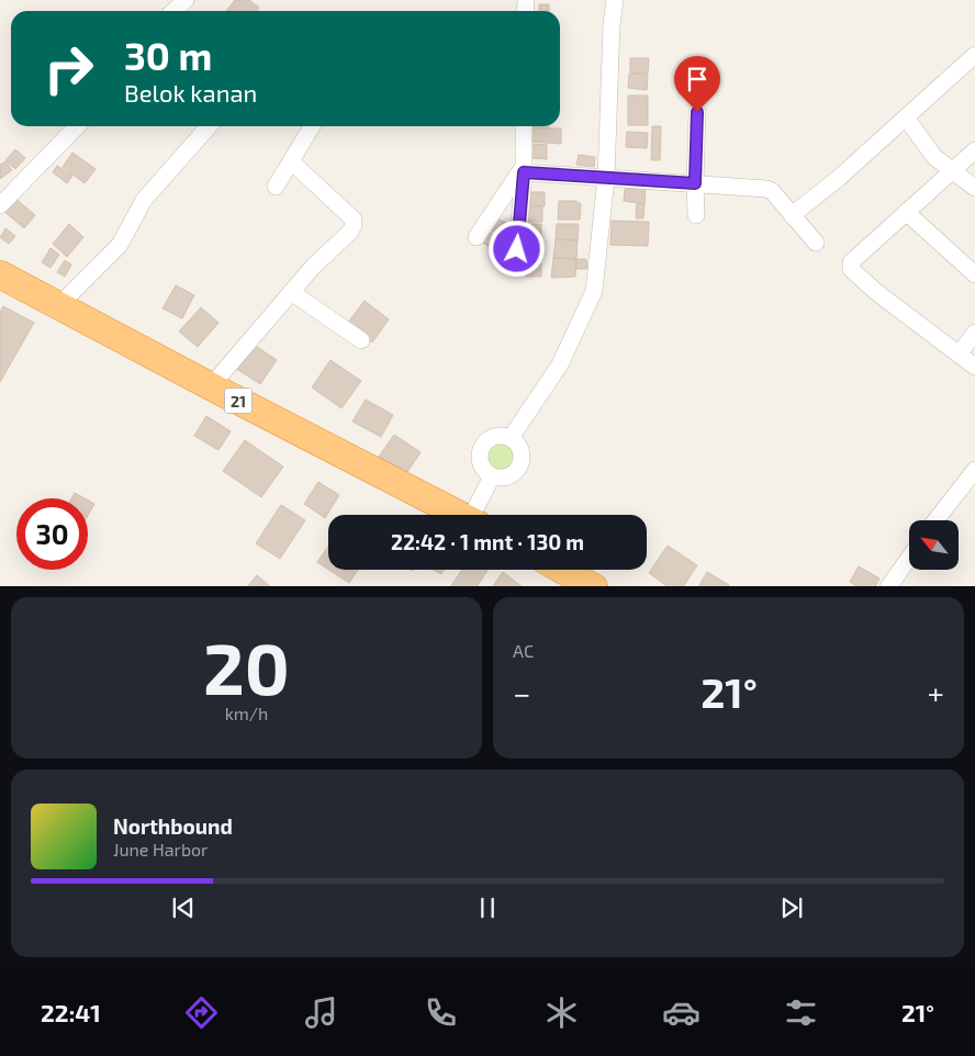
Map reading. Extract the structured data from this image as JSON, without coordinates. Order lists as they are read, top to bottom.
{
  "streets": {
    "highway": ["21"]
  },
  "north": "top left",
  "page": {
    "turn": ["30 m", "Belok kanan"],
    "limit": "30",
    "trip": "22:42 · 1 mnt · 130 m",
    "tile": [
      ["20", "km/h"],
      "AC"
    ],
    "heat": ["−", "21°", "+"],
    "song": ["Northbound", "June Harbor"],
    "tabs": ["22:41", "21°"]
  }
}
